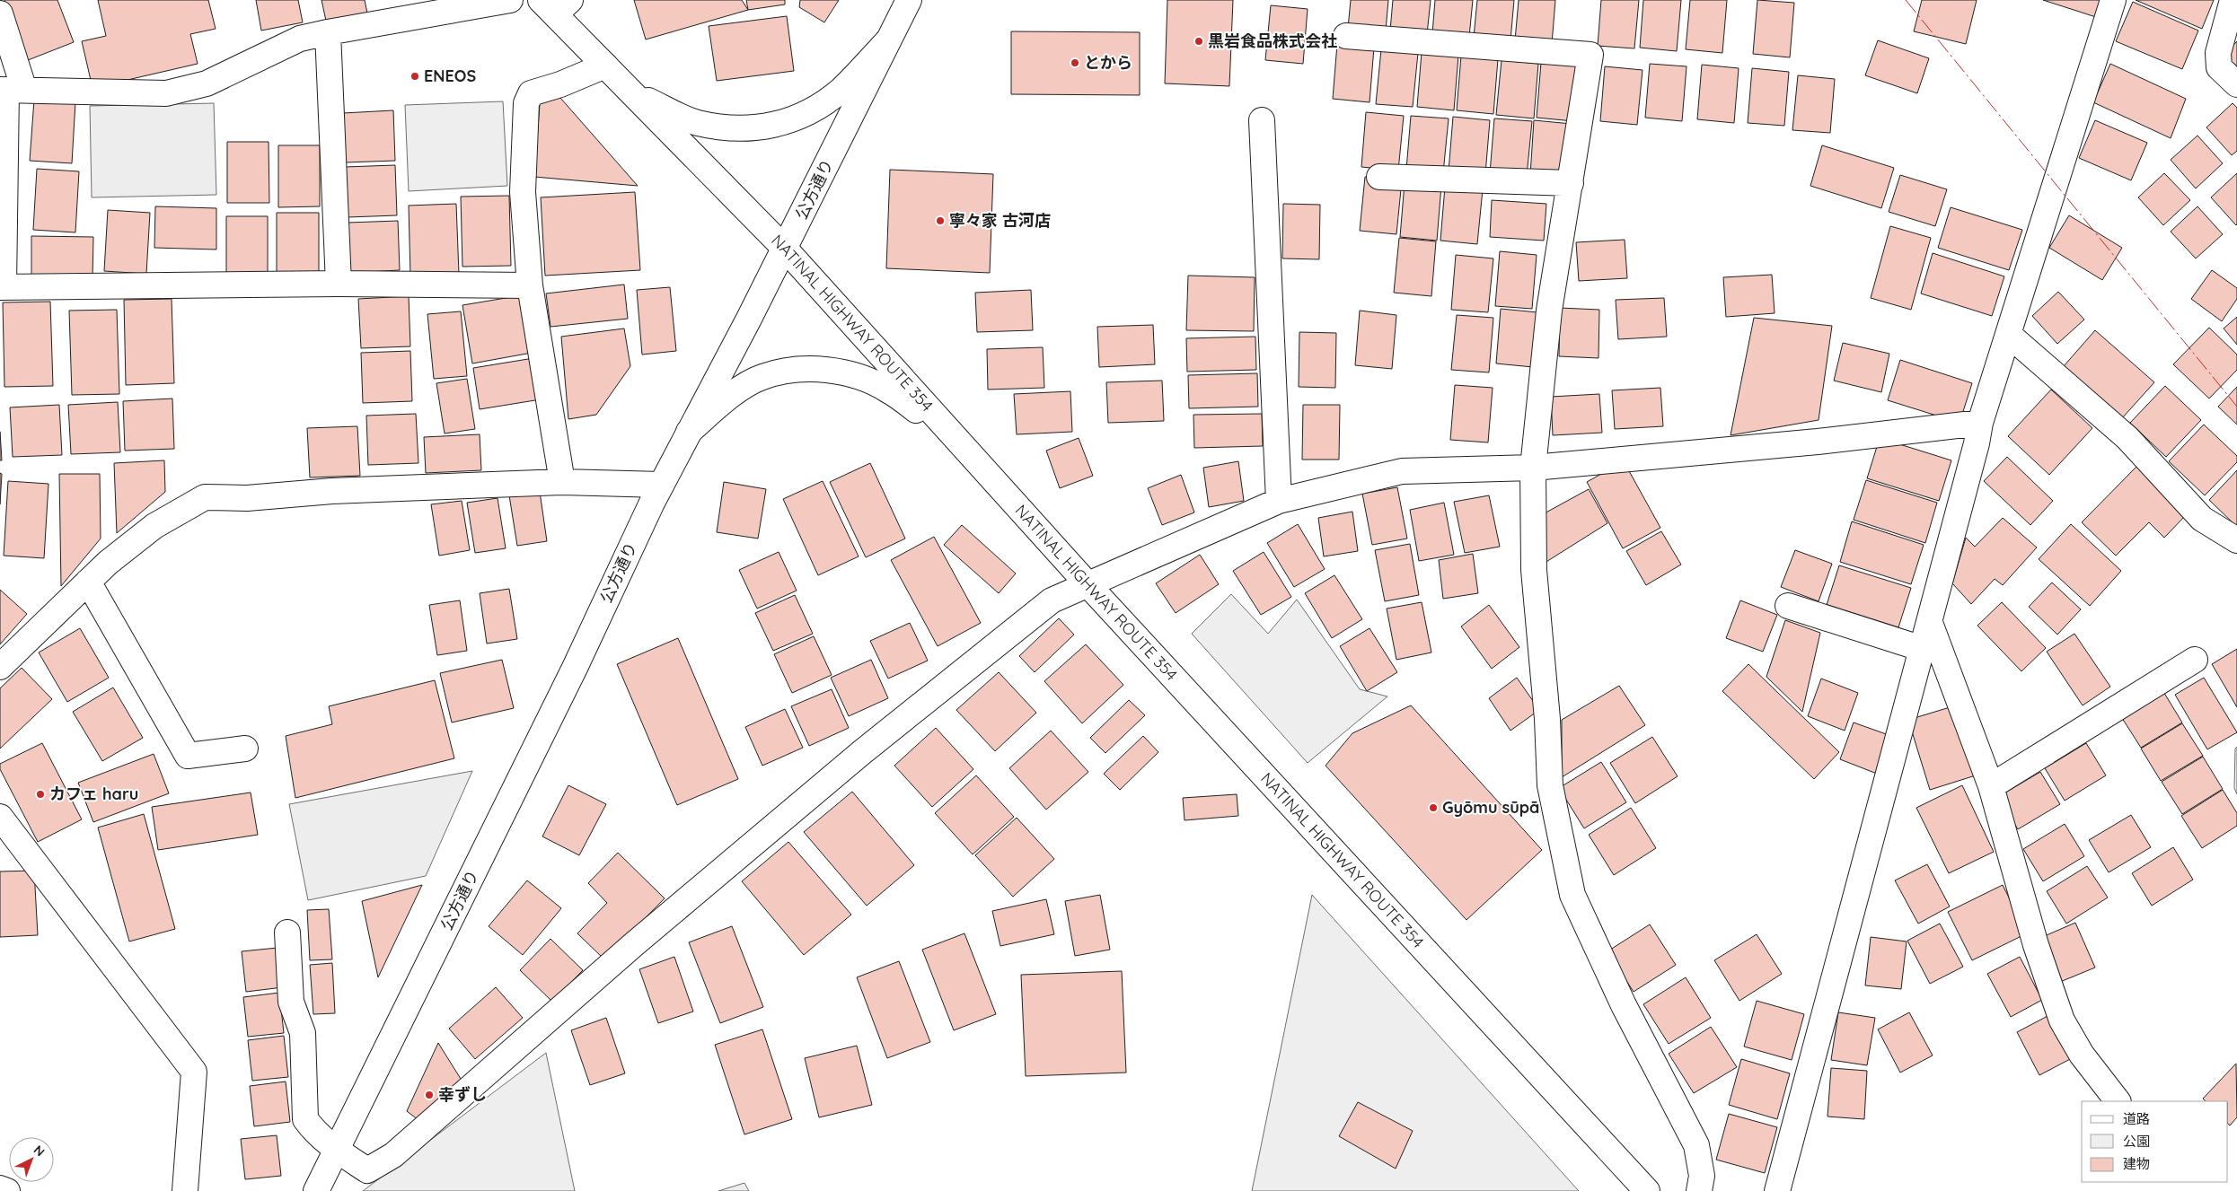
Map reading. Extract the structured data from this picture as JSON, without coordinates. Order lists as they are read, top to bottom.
{
  "streets": {
    "main road": ["公方通り", "NATINAL HIGHWAY ROUTE 354"]
  },
  "crossings": [
    ["公方通り", "NATINAL HIGHWAY ROUTE 354"]
  ],
  "places": [
    "黒岩食品株式会社",
    "とから",
    "ENEOS",
    "寧々家 古河店",
    "カフェ haru",
    "Gyōmu sūpā",
    "幸ずし"
  ],
  "legend": ["道路", "公園", "建物"],
  "north": "top right"
}
